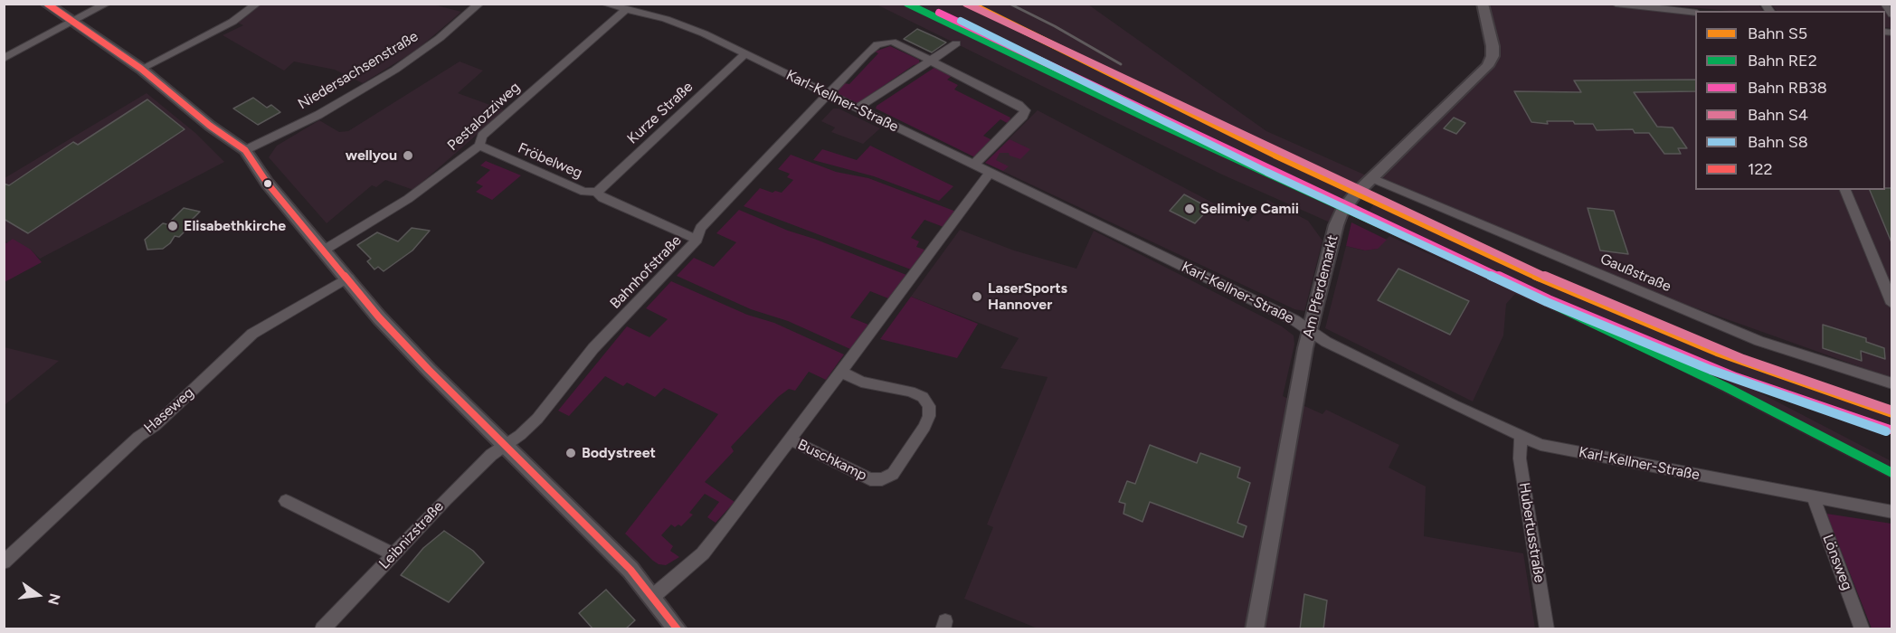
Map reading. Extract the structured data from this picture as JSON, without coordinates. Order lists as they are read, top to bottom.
{
  "streets": {
    "street": [
      "Niedersachsenstraße",
      "Karl-Kellner-Straße",
      "Kurze Straße",
      "Pestalozziweg",
      "Fröbelweg",
      "Bahnhofstraße",
      "Gaußstraße",
      "Am Pferdemarkt",
      "Haseweg",
      "Buschkamp",
      "Hubertusstraße",
      "Leibnizstraße",
      "Lönsweg"
    ]
  },
  "crossings": [
    ["Karl-Kellner-Straße", "Kurze Straße"],
    ["Karl-Kellner-Straße", "Pestalozziweg"],
    ["Karl-Kellner-Straße", "Bahnhofstraße"],
    ["Karl-Kellner-Straße", "Am Pferdemarkt"],
    ["Karl-Kellner-Straße", "Buschkamp"],
    ["Karl-Kellner-Straße", "Hubertusstraße"],
    ["Karl-Kellner-Straße", "Lönsweg"],
    ["Kurze Straße", "Fröbelweg"],
    ["Pestalozziweg", "Fröbelweg"],
    ["Fröbelweg", "Bahnhofstraße"],
    ["Bahnhofstraße", "Leibnizstraße"],
    ["Gaußstraße", "Am Pferdemarkt"]
  ],
  "places": [
    "wellyou",
    "Selimiye Camii",
    "Elisabethkirche",
    "LaserSports Hannover",
    "Bodystreet"
  ],
  "lines": [
    "rail line S5",
    "rail line RE2",
    "rail line S4",
    "transit line 122",
    "rail line RB38",
    "rail line S8"
  ],
  "legend": [
    "Bahn S5",
    "Bahn RE2",
    "Bahn RB38",
    "Bahn S4",
    "Bahn S8",
    "122"
  ],
  "north": "right"
}
